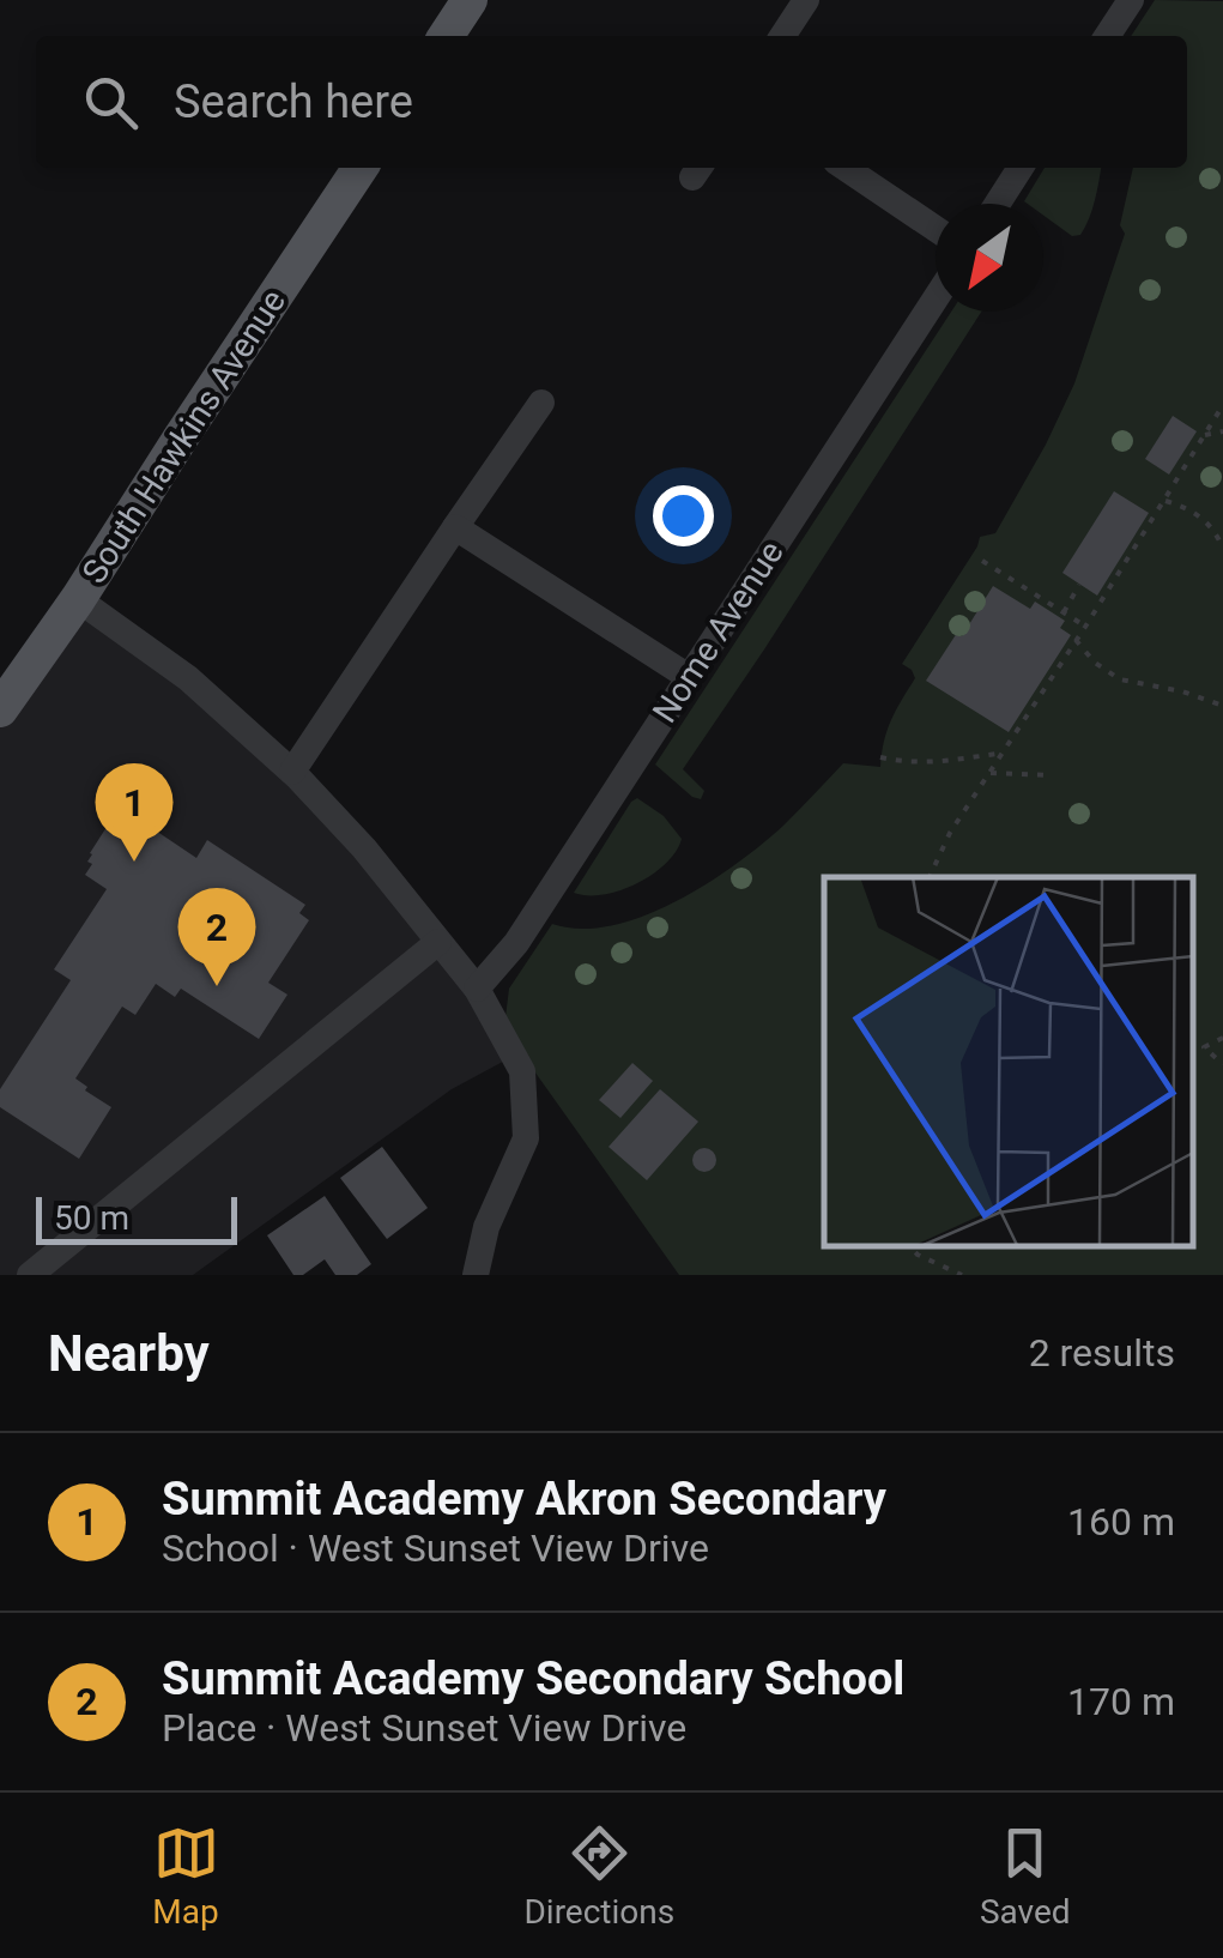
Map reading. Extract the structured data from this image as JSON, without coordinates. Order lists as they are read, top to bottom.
{
  "streets": {
    "main road": ["South Hawkins Avenue"],
    "street": ["Nome Avenue"]
  },
  "scale_bar": "50 m",
  "north": "bottom left",
  "page": {
    "search": "Search here",
    "pins": ["1", "2"],
    "scale": "50 m",
    "heading": ["Nearby", "2 results"],
    "list": [
      {
        "mark": "1",
        "name": "Summit Academy Akron Secondary",
        "note": "School · West Sunset View Drive",
        "value": "160 m"
      },
      {
        "mark": "2",
        "name": "Summit Academy Secondary School",
        "note": "Place · West Sunset View Drive",
        "value": "170 m"
      }
    ],
    "nav": ["Map", "Directions", "Saved"]
  }
}
